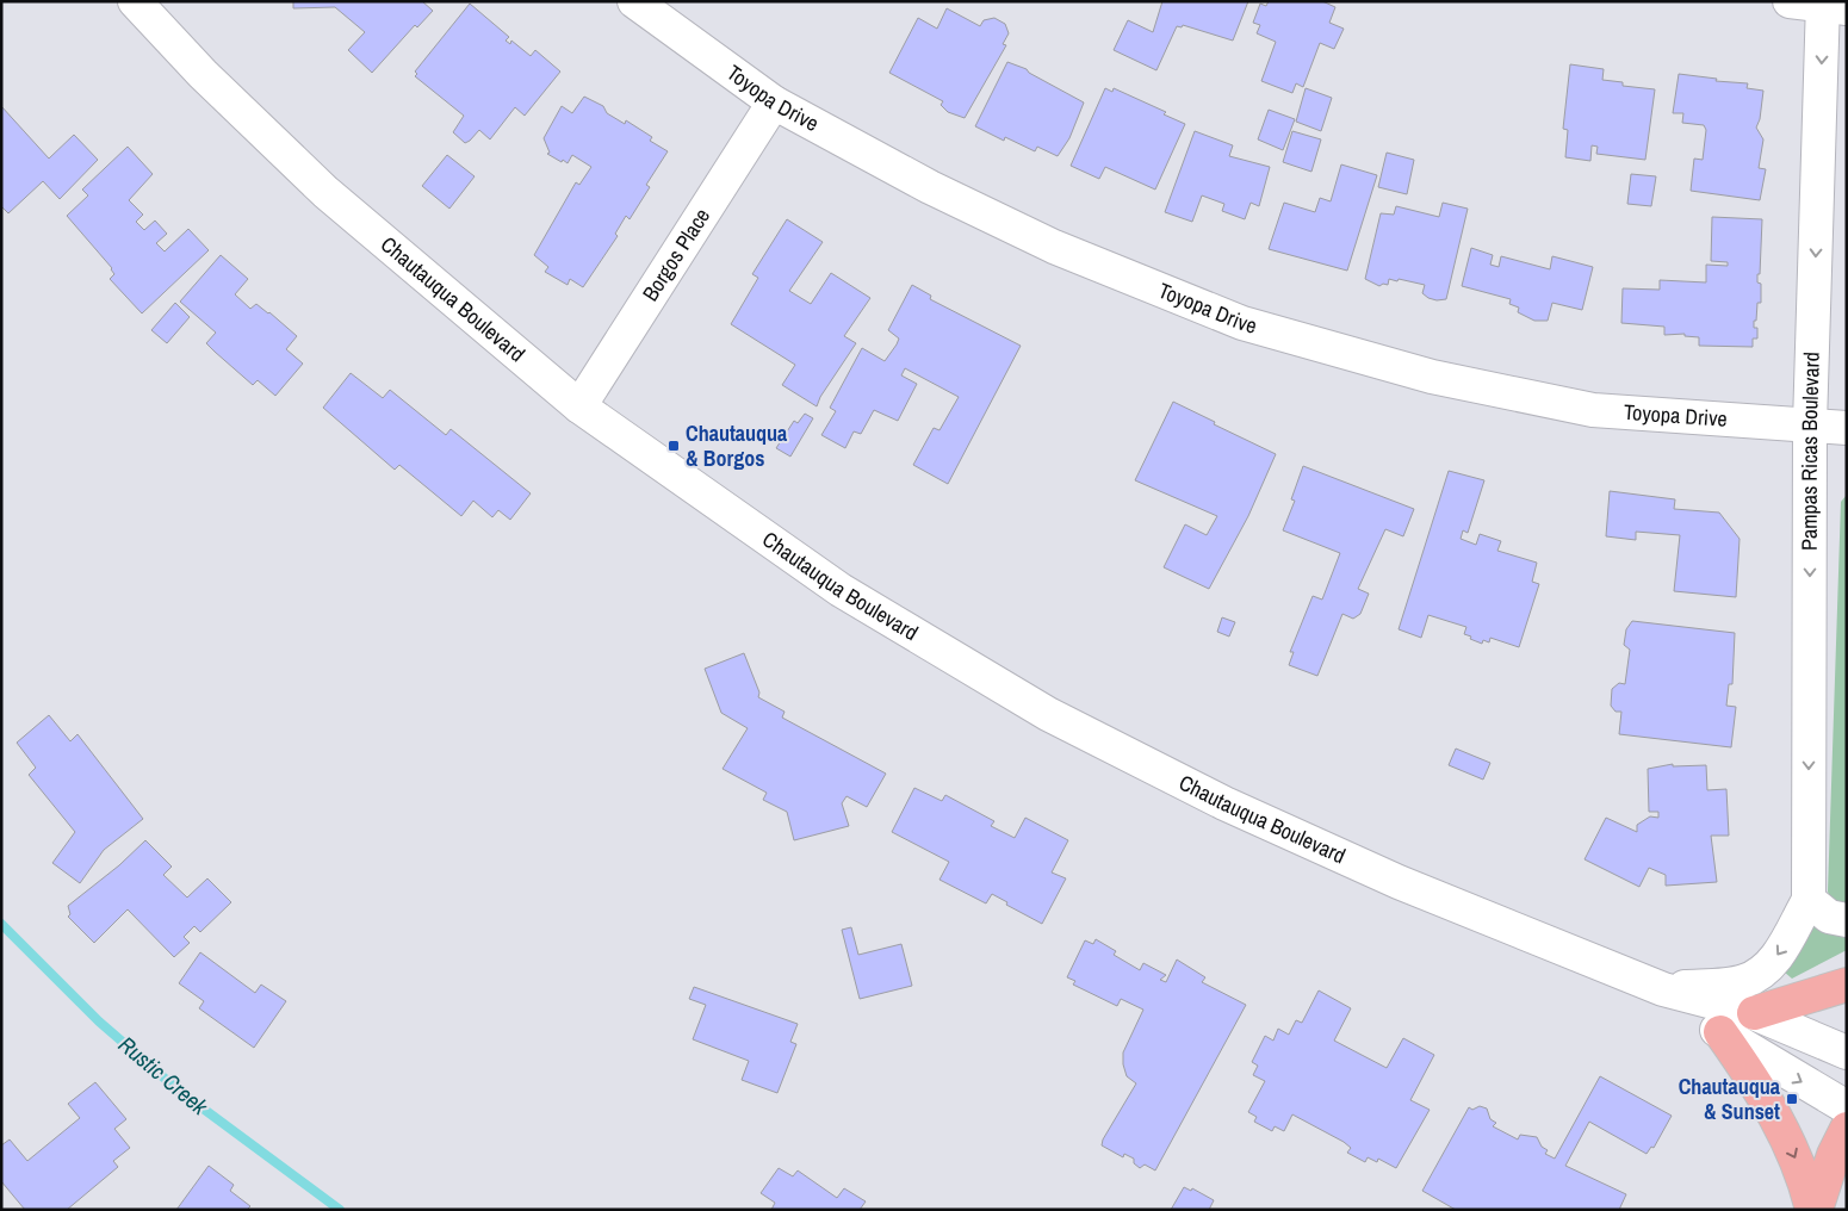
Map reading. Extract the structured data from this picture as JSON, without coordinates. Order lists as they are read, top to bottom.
{
  "streets": {
    "street": [
      "Toyopa Drive",
      "Borgos Place",
      "Chautauqua Boulevard",
      "Pampas Ricas Boulevard"
    ]
  },
  "crossings": [
    ["Toyopa Drive", "Borgos Place"],
    ["Toyopa Drive", "Pampas Ricas Boulevard"],
    ["Borgos Place", "Chautauqua Boulevard"],
    ["Chautauqua Boulevard", "Pampas Ricas Boulevard"]
  ],
  "one_way": ["Pampas Ricas Boulevard"],
  "water": ["Rustic Creek"],
  "places": {
    "transit": ["Chautauqua & Borgos", "Chautauqua & Sunset"]
  }
}
